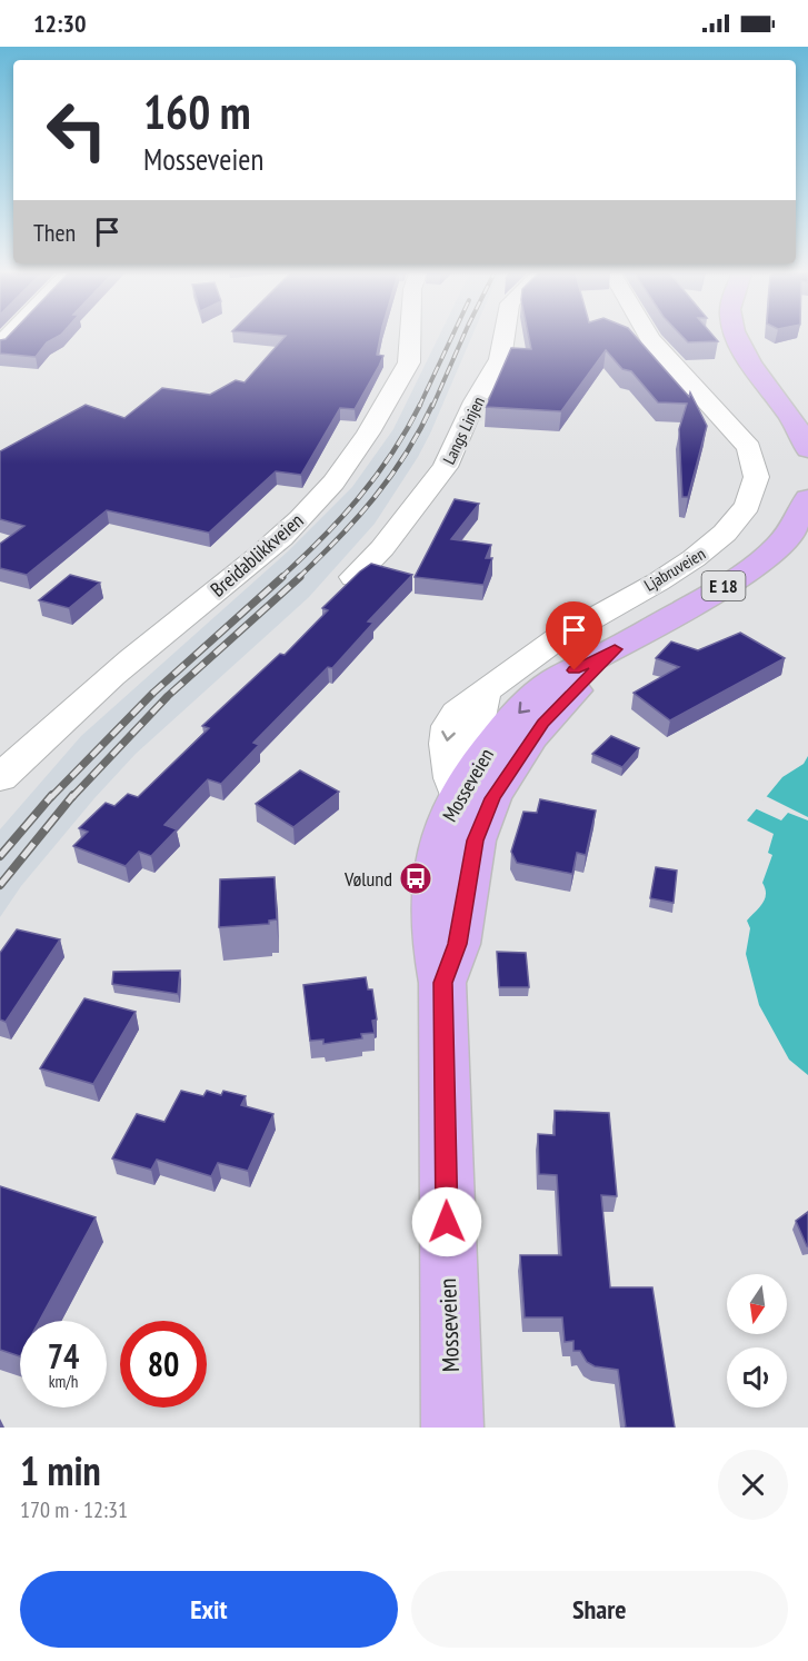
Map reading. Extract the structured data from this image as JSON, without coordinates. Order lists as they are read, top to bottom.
{
  "streets": {
    "highway": ["E 18", "Mosseveien"],
    "street": ["Langs Linjen", "Breidablikkveien", "Ljabruveien"]
  },
  "crossings": [
    ["Ljabruveien", "Mosseveien"]
  ],
  "places": {
    "bus stop": ["Vølund"]
  },
  "north": "bottom",
  "page": {
    "status": "12:30",
    "turn": ["160 m", "Mosseveien"],
    "then": "Then",
    "speed": "74 km/h",
    "limit": "80",
    "heading": ["1 min", "170 m · 12:31"],
    "buttons": ["Exit", "Share"]
  }
}
